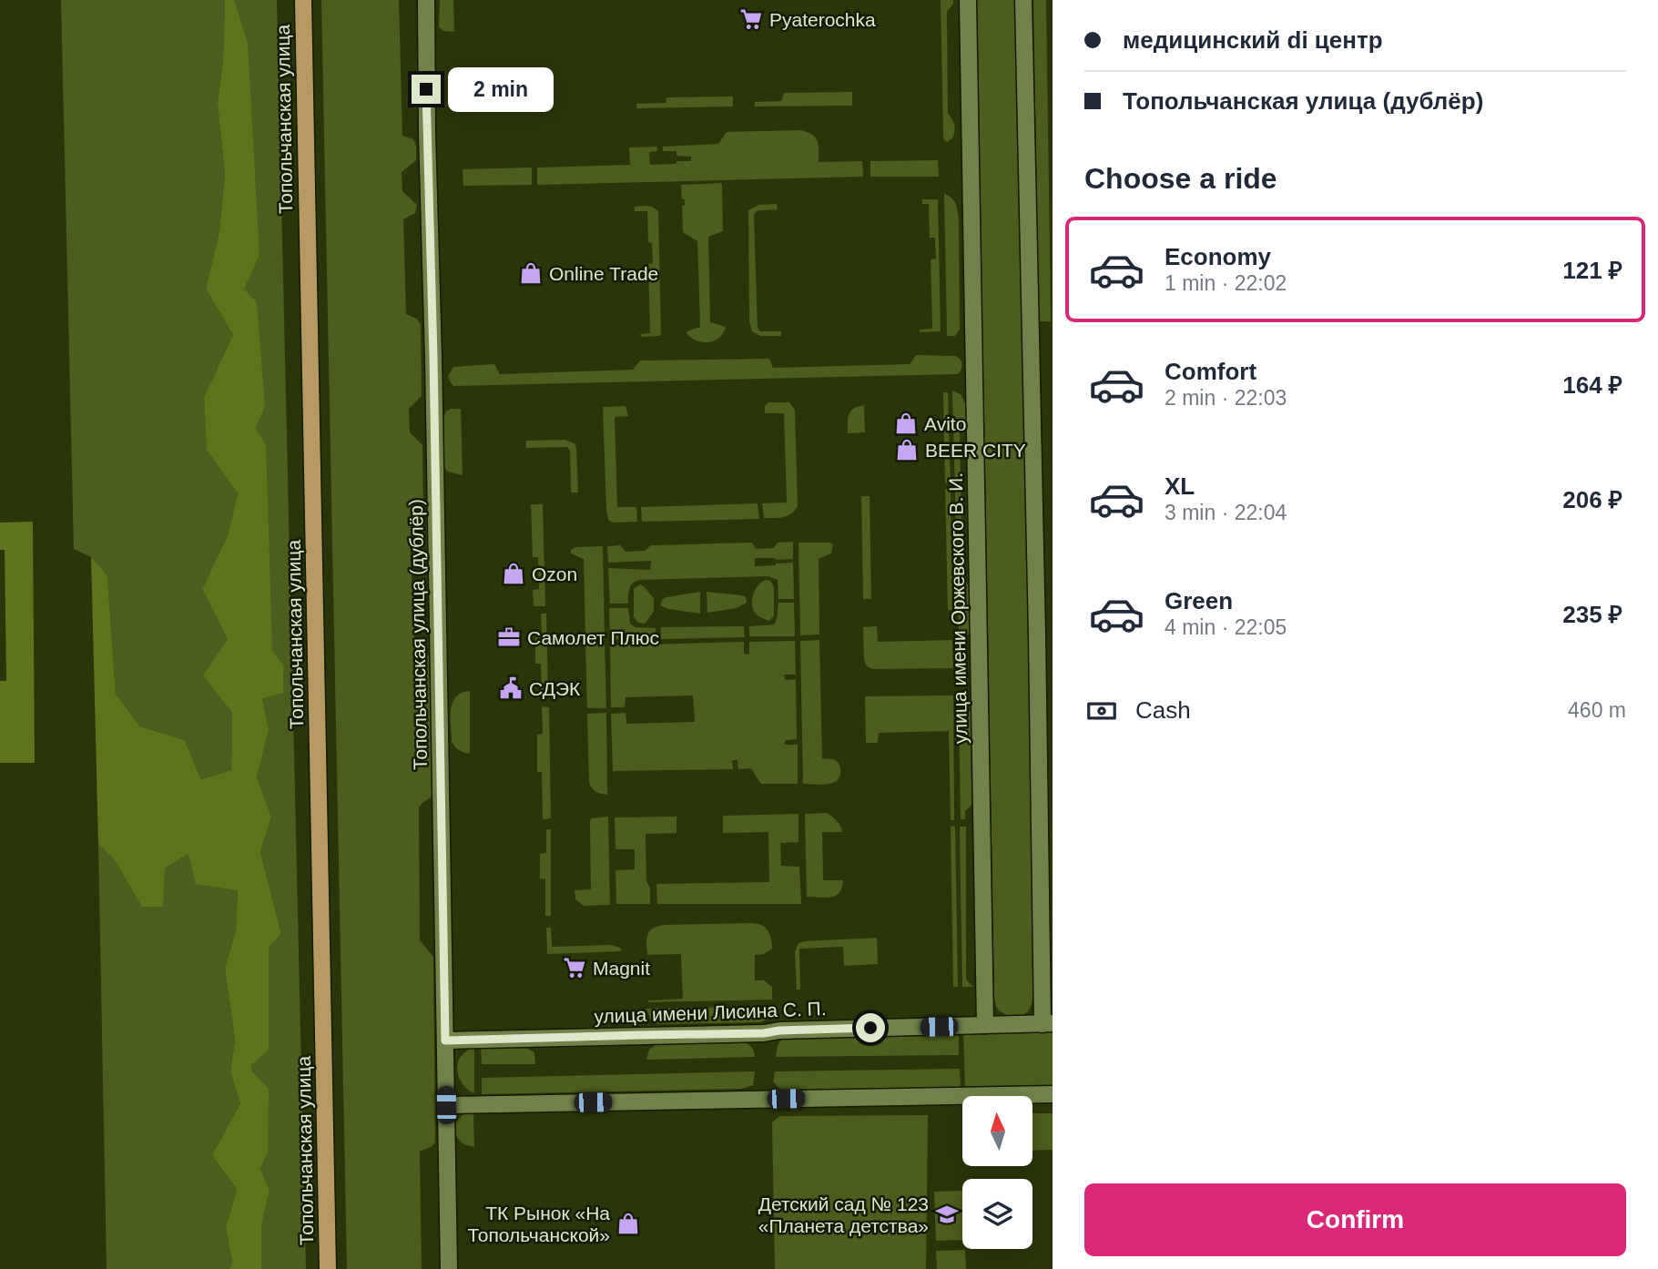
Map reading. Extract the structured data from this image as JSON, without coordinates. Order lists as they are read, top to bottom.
{
  "streets": {
    "main road": ["Топольчанская улица"],
    "street": ["улица имени Оржевского В. И.", "Топольчанская улица (дублёр)", "улица имени Лисина С. П."]
  },
  "crossings": [
    ["улица имени Оржевского В. И.", "улица имени Лисина С. П."],
    ["Топольчанская улица (дублёр)", "улица имени Лисина С. П."]
  ],
  "places": {
    "supermarket": ["Pyaterochka", "Magnit"],
    "shop": [
      "Online Trade",
      "Avito",
      "BEER CITY",
      "Ozon",
      "ТК Рынок «На Топольчанской»"
    ],
    "office": ["Самолет Плюс"],
    "public building": ["СДЭК"],
    "school or university": ["Детский сад № 123 «Планета детства»"]
  },
  "north": "top",
  "page": {
    "banner": ["медицинский di центр", "Топольчанская улица (дублёр)"],
    "bubble": "2 min",
    "heading": "Choose a ride",
    "list": [
      {
        "name": "Economy",
        "note": "1 min · 22:02",
        "value": "121 ₽"
      },
      {
        "name": "Comfort",
        "note": "2 min · 22:03",
        "value": "164 ₽"
      },
      {
        "name": "XL",
        "note": "3 min · 22:04",
        "value": "206 ₽"
      },
      {
        "name": "Green",
        "note": "4 min · 22:05",
        "value": "235 ₽"
      }
    ],
    "pay": ["Cash", "460 m"],
    "buttons": "Confirm"
  }
}
